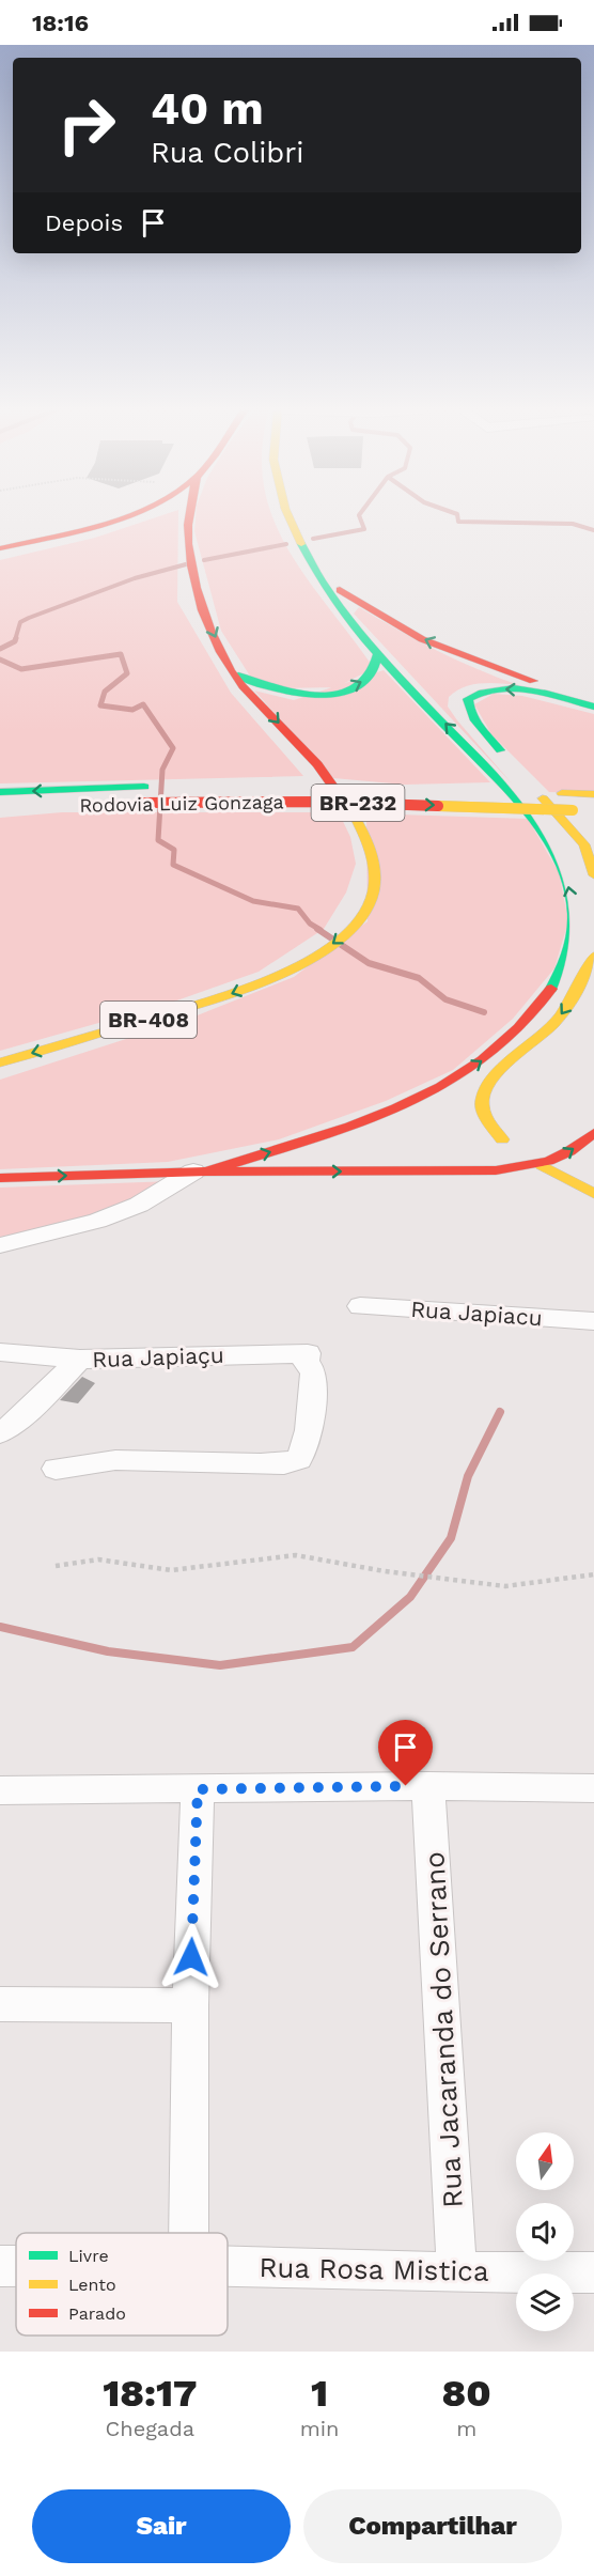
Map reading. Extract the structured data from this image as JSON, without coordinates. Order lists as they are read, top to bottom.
{
  "streets": {
    "main road": ["BR-232", "Rodovia Luiz Gonzaga", "BR-408"],
    "street": [
      "Rua Japiacu",
      "Rua Japiaçu",
      "Rua Jacaranda do Serrano",
      "Rua Rosa Mistica"
    ]
  },
  "crossings": [
    ["Rua Jacaranda do Serrano", "Rua Rosa Mistica"]
  ],
  "legend": ["Livre", "Lento", "Parado"],
  "north": "top",
  "page": {
    "status": "18:16",
    "turn": ["40 m", "Rua Colibri"],
    "then": "Depois",
    "eta": [
      "18:17",
      "Chegada",
      "1",
      "min",
      "80",
      "m"
    ],
    "buttons": ["Sair", "Compartilhar"]
  }
}
